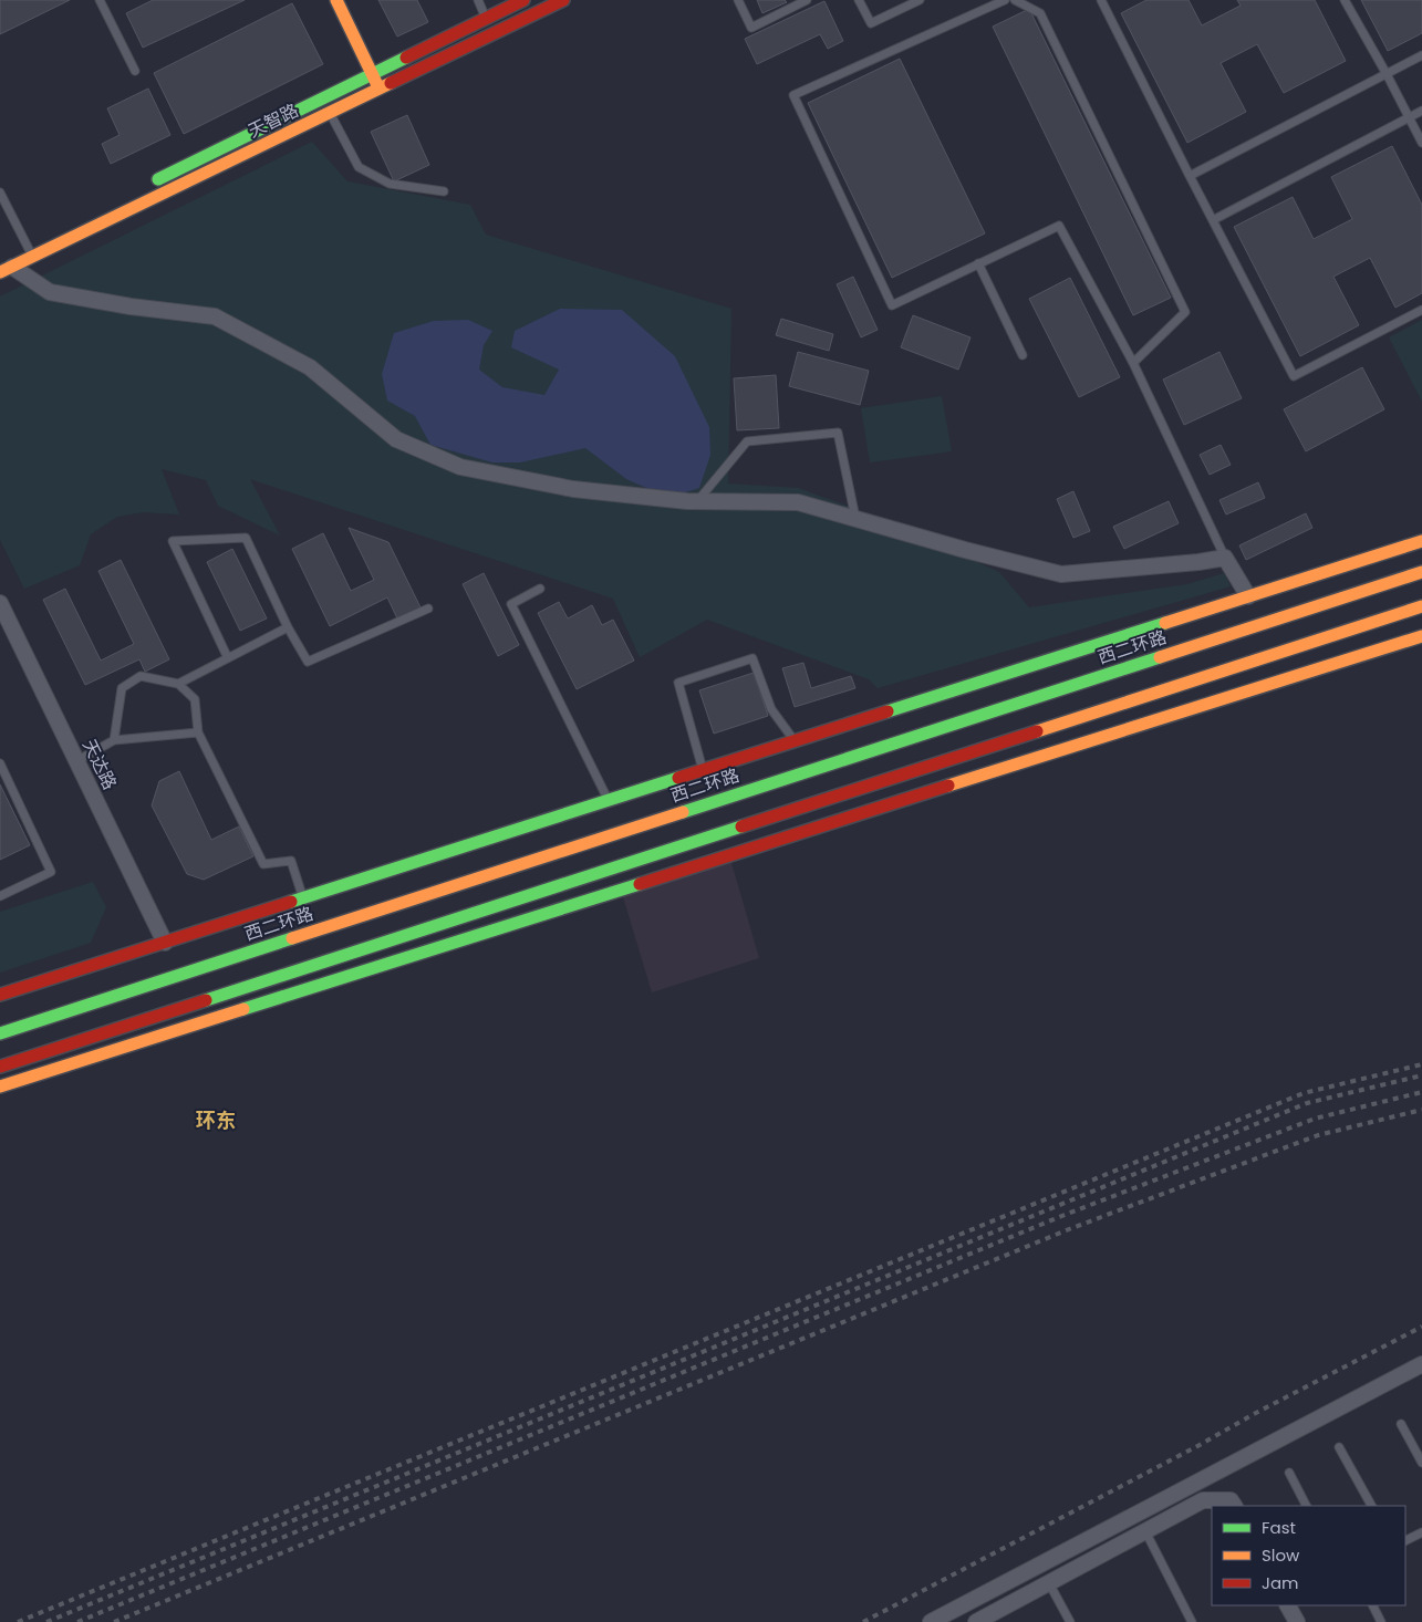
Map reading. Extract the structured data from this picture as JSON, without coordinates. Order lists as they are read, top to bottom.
{
  "streets": {
    "main road": ["天智路", "西二环路"],
    "street": ["天达路"]
  },
  "crossings": [
    ["西二环路", "天达路"]
  ],
  "districts": ["环东"],
  "legend": ["Fast", "Slow", "Jam"]
}
